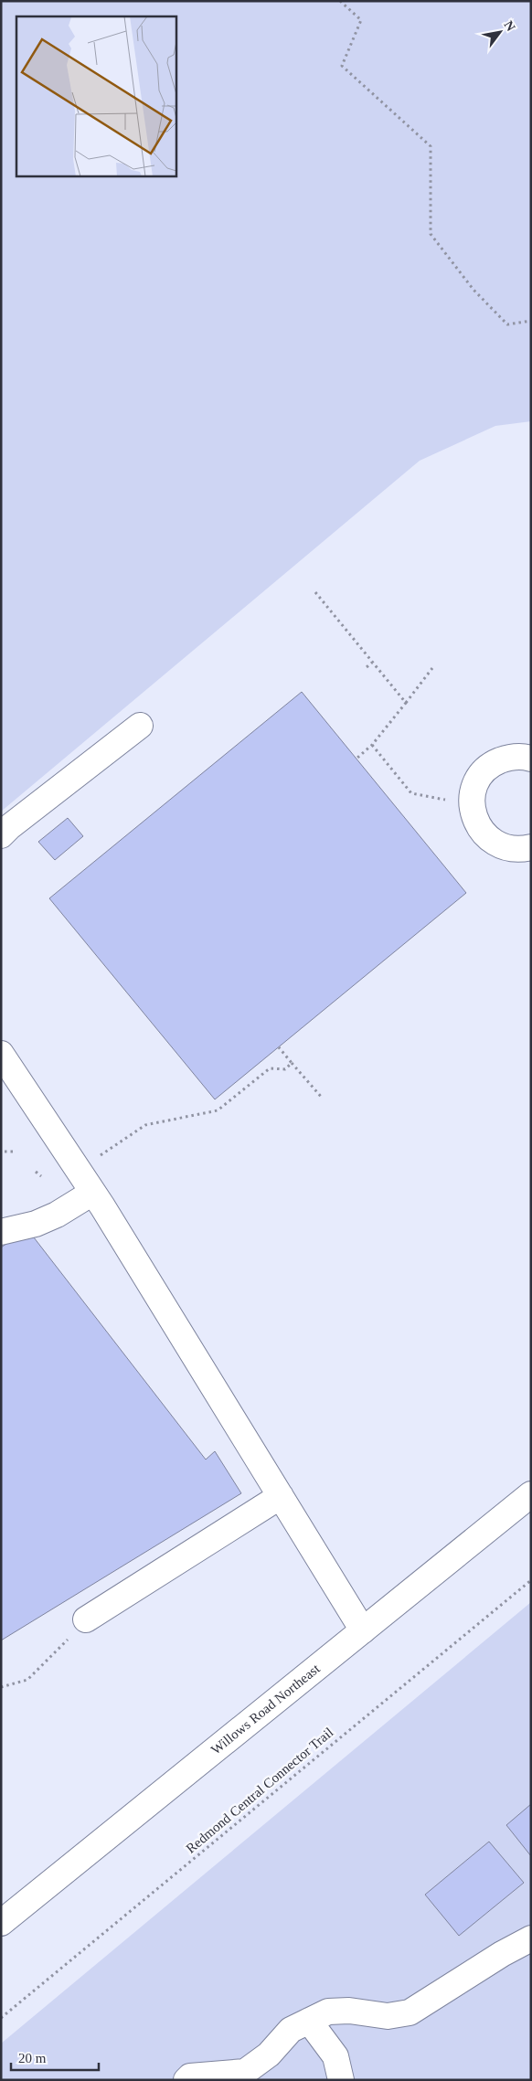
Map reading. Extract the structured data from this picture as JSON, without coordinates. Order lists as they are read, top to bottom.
{
  "streets": {
    "main road": ["Willows Road Northeast"],
    "path": ["Redmond Central Connector Trail"]
  },
  "scale_bar": "20 m",
  "north": "top right"
}
